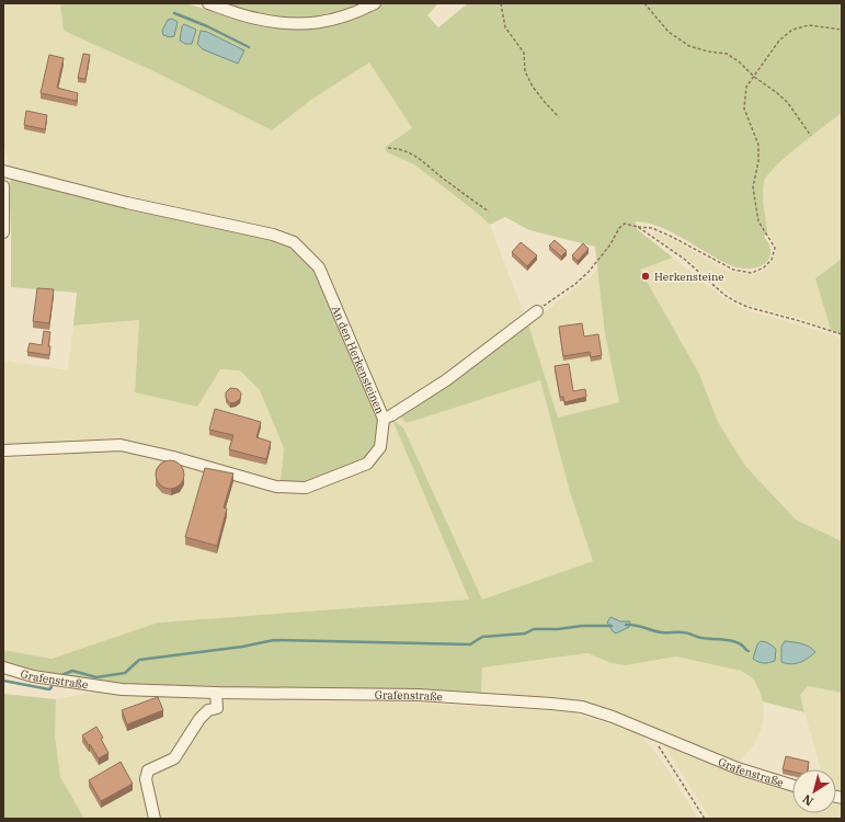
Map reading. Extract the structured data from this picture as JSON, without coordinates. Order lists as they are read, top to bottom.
{
  "streets": {
    "street": ["An den Herkensteinen", "Grafenstraße"]
  },
  "places": ["Herkensteine"],
  "north": "bottom left"
}
